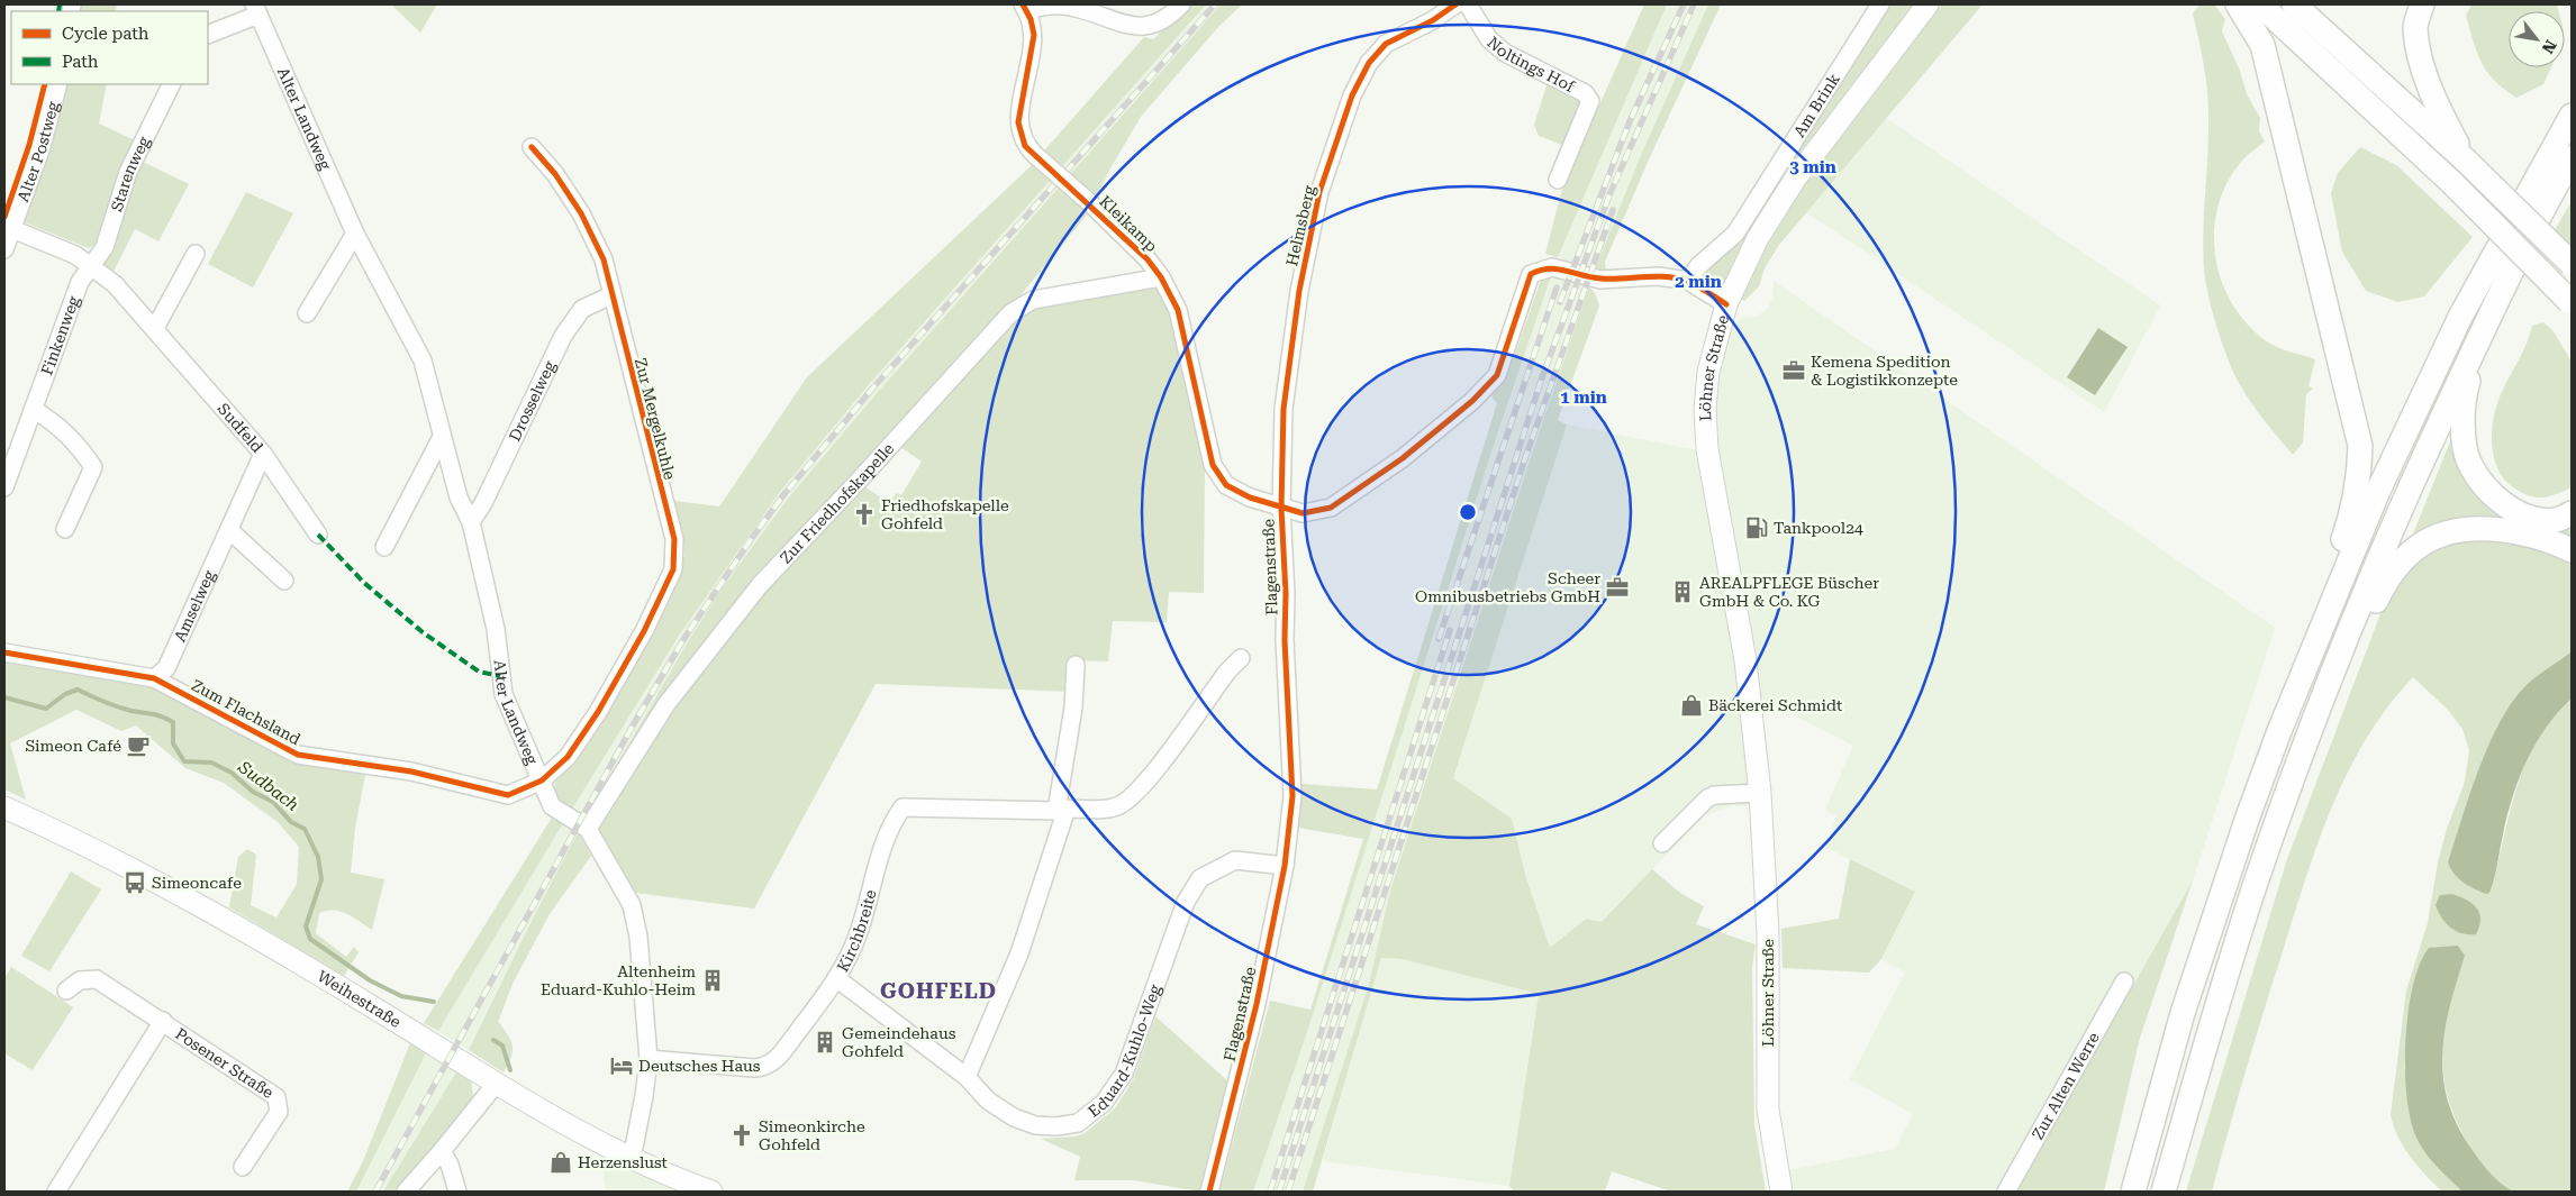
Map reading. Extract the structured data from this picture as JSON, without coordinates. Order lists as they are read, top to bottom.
{
  "streets": {
    "main road": ["Löhner Straße", "Weihestraße"],
    "street": [
      "Noltings Hof",
      "Am Brink",
      "Alter Landweg",
      "Alter Postweg",
      "Starenweg",
      "Kleikamp",
      "Helmsberg",
      "Finkenweg",
      "Drosselweg",
      "Zur Mergelkuhle",
      "Sudfeld",
      "Zur Friedhofskapelle",
      "Flagenstraße",
      "Amselweg",
      "Zum Flachsland",
      "Kirchbreite",
      "Eduard-Kuhlo-Weg",
      "Posener Straße",
      "Zur Alten Werre"
    ]
  },
  "crossings": [
    ["Am Brink", "Flagenstraße"],
    ["Alter Landweg", "Drosselweg"],
    ["Alter Landweg", "Zur Mergelkuhle"],
    ["Alter Landweg", "Zur Friedhofskapelle"],
    ["Alter Landweg", "Zum Flachsland"],
    ["Alter Landweg", "Kirchbreite"],
    ["Alter Landweg", "Weihestraße"],
    ["Alter Postweg", "Sudfeld"],
    ["Starenweg", "Finkenweg"],
    ["Starenweg", "Sudfeld"],
    ["Kleikamp", "Helmsberg"],
    ["Kleikamp", "Zur Friedhofskapelle"],
    ["Kleikamp", "Flagenstraße"],
    ["Helmsberg", "Flagenstraße"],
    ["Finkenweg", "Sudfeld"],
    ["Löhner Straße", "Flagenstraße"],
    ["Drosselweg", "Zur Mergelkuhle"],
    ["Zur Mergelkuhle", "Zum Flachsland"],
    ["Sudfeld", "Amselweg"],
    ["Flagenstraße", "Eduard-Kuhlo-Weg"],
    ["Amselweg", "Zum Flachsland"],
    ["Kirchbreite", "Eduard-Kuhlo-Weg"]
  ],
  "districts": ["GOHFELD"],
  "water": ["Sudbach"],
  "places": {
    "office": ["Kemena Spedition & Logistikkonzepte", "Scheer Omnibusbetriebs GmbH"],
    "church": ["Friedhofskapelle Gohfeld", "Simeonkirche Gohfeld"],
    "fuel station": ["Tankpool24"],
    "building": ["AREALPFLEGE Büscher GmbH & Co. KG", "Altenheim Eduard-Kuhlo-Heim", "Gemeindehaus Gohfeld"],
    "shop": ["Bäckerei Schmidt", "Herzenslust"],
    "cafe": ["Simeon Café"],
    "bus stop": ["Simeoncafe"],
    "hotel": ["Deutsches Haus"]
  },
  "legend": ["Cycle path", "Path"],
  "north": "bottom right",
  "rings": ["3 min", "2 min", "1 min"]
}
